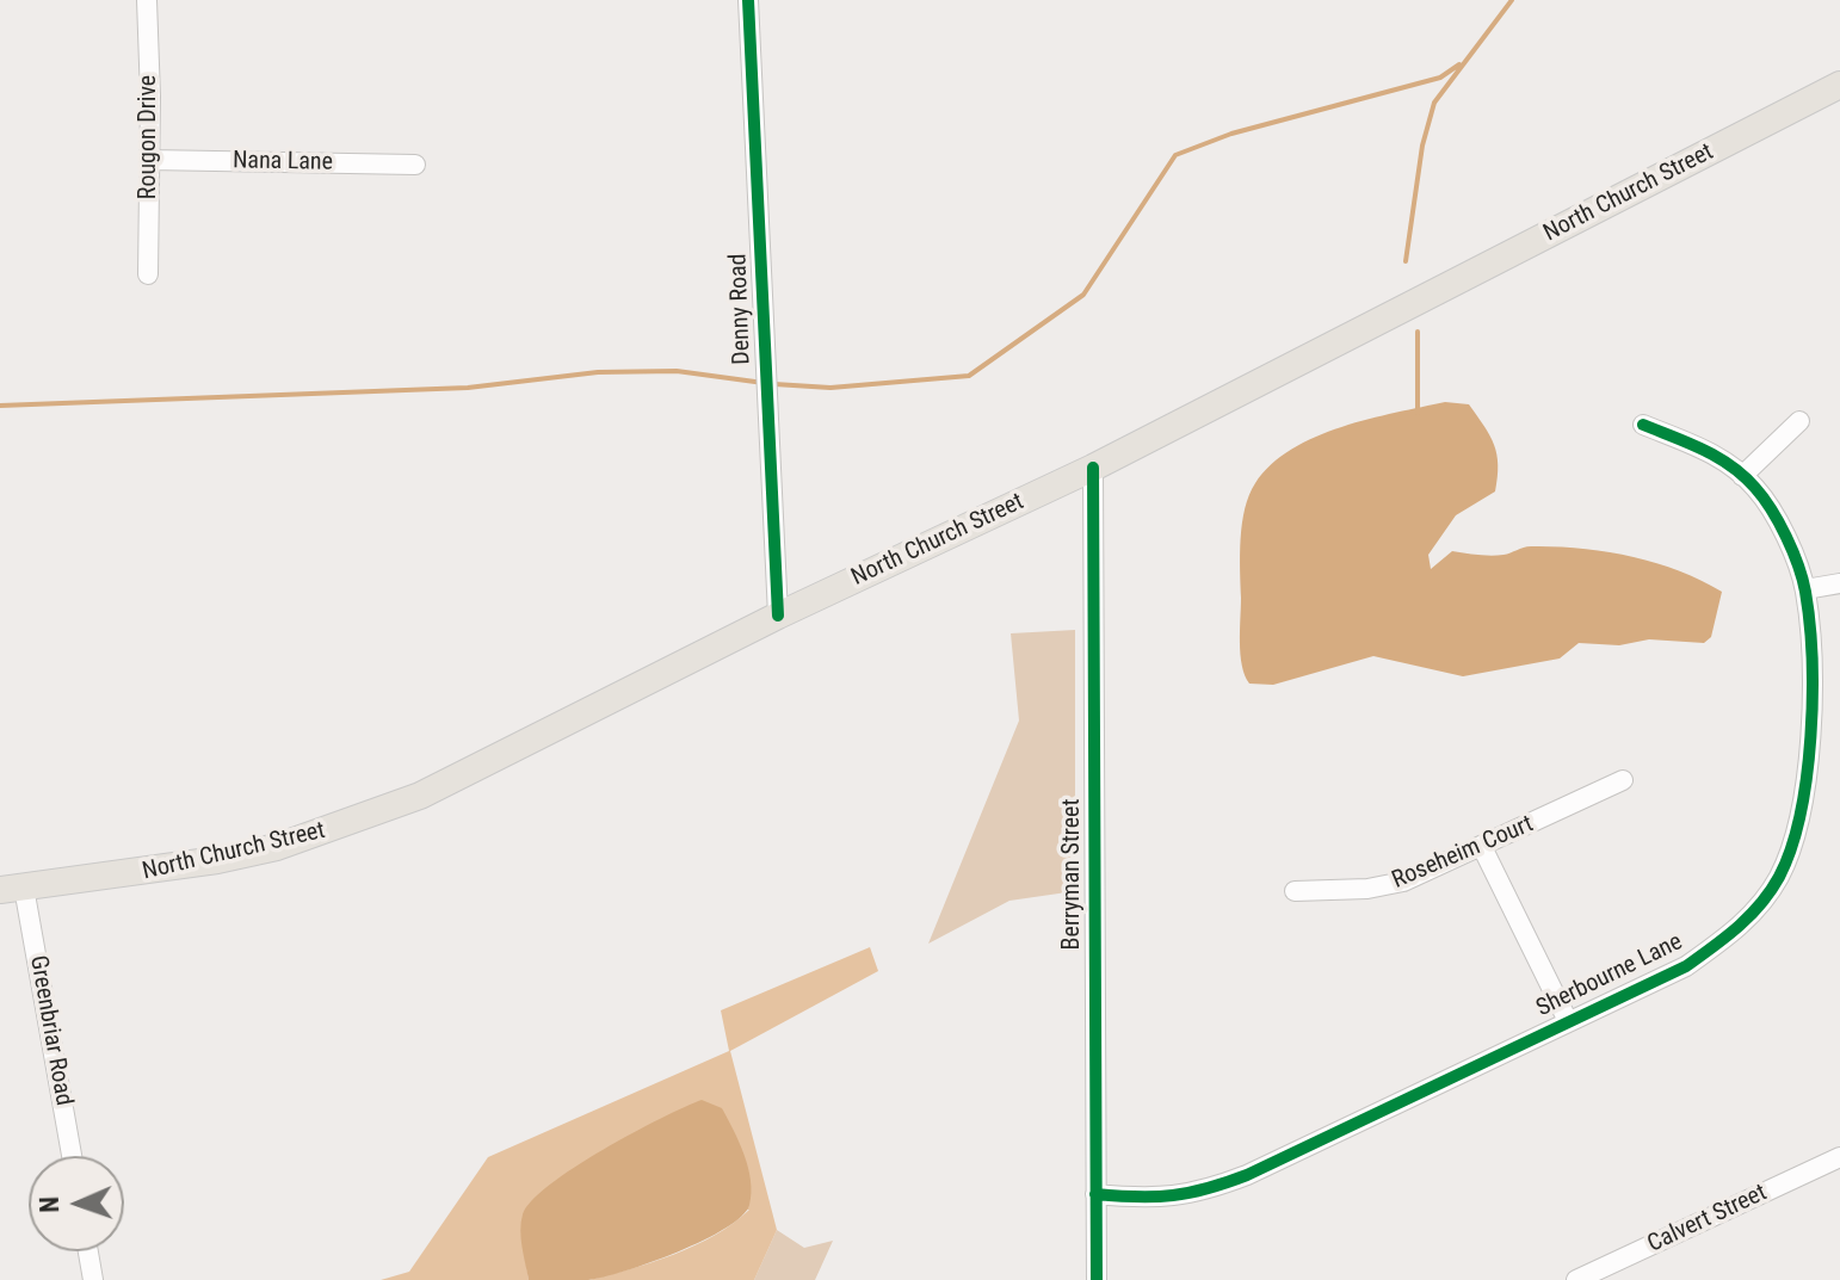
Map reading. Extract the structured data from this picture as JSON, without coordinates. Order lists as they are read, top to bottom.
{
  "streets": {
    "main road": ["North Church Street"],
    "street": [
      "Rougon Drive",
      "Nana Lane",
      "Denny Road",
      "Roseheim Court",
      "Berryman Street",
      "Sherbourne Lane",
      "Greenbriar Road",
      "Calvert Street"
    ]
  },
  "crossings": [
    ["Rougon Drive", "Nana Lane"],
    ["North Church Street", "Denny Road"],
    ["North Church Street", "Berryman Street"],
    ["North Church Street", "Greenbriar Road"],
    ["Berryman Street", "Sherbourne Lane"]
  ],
  "north": "left"
}
